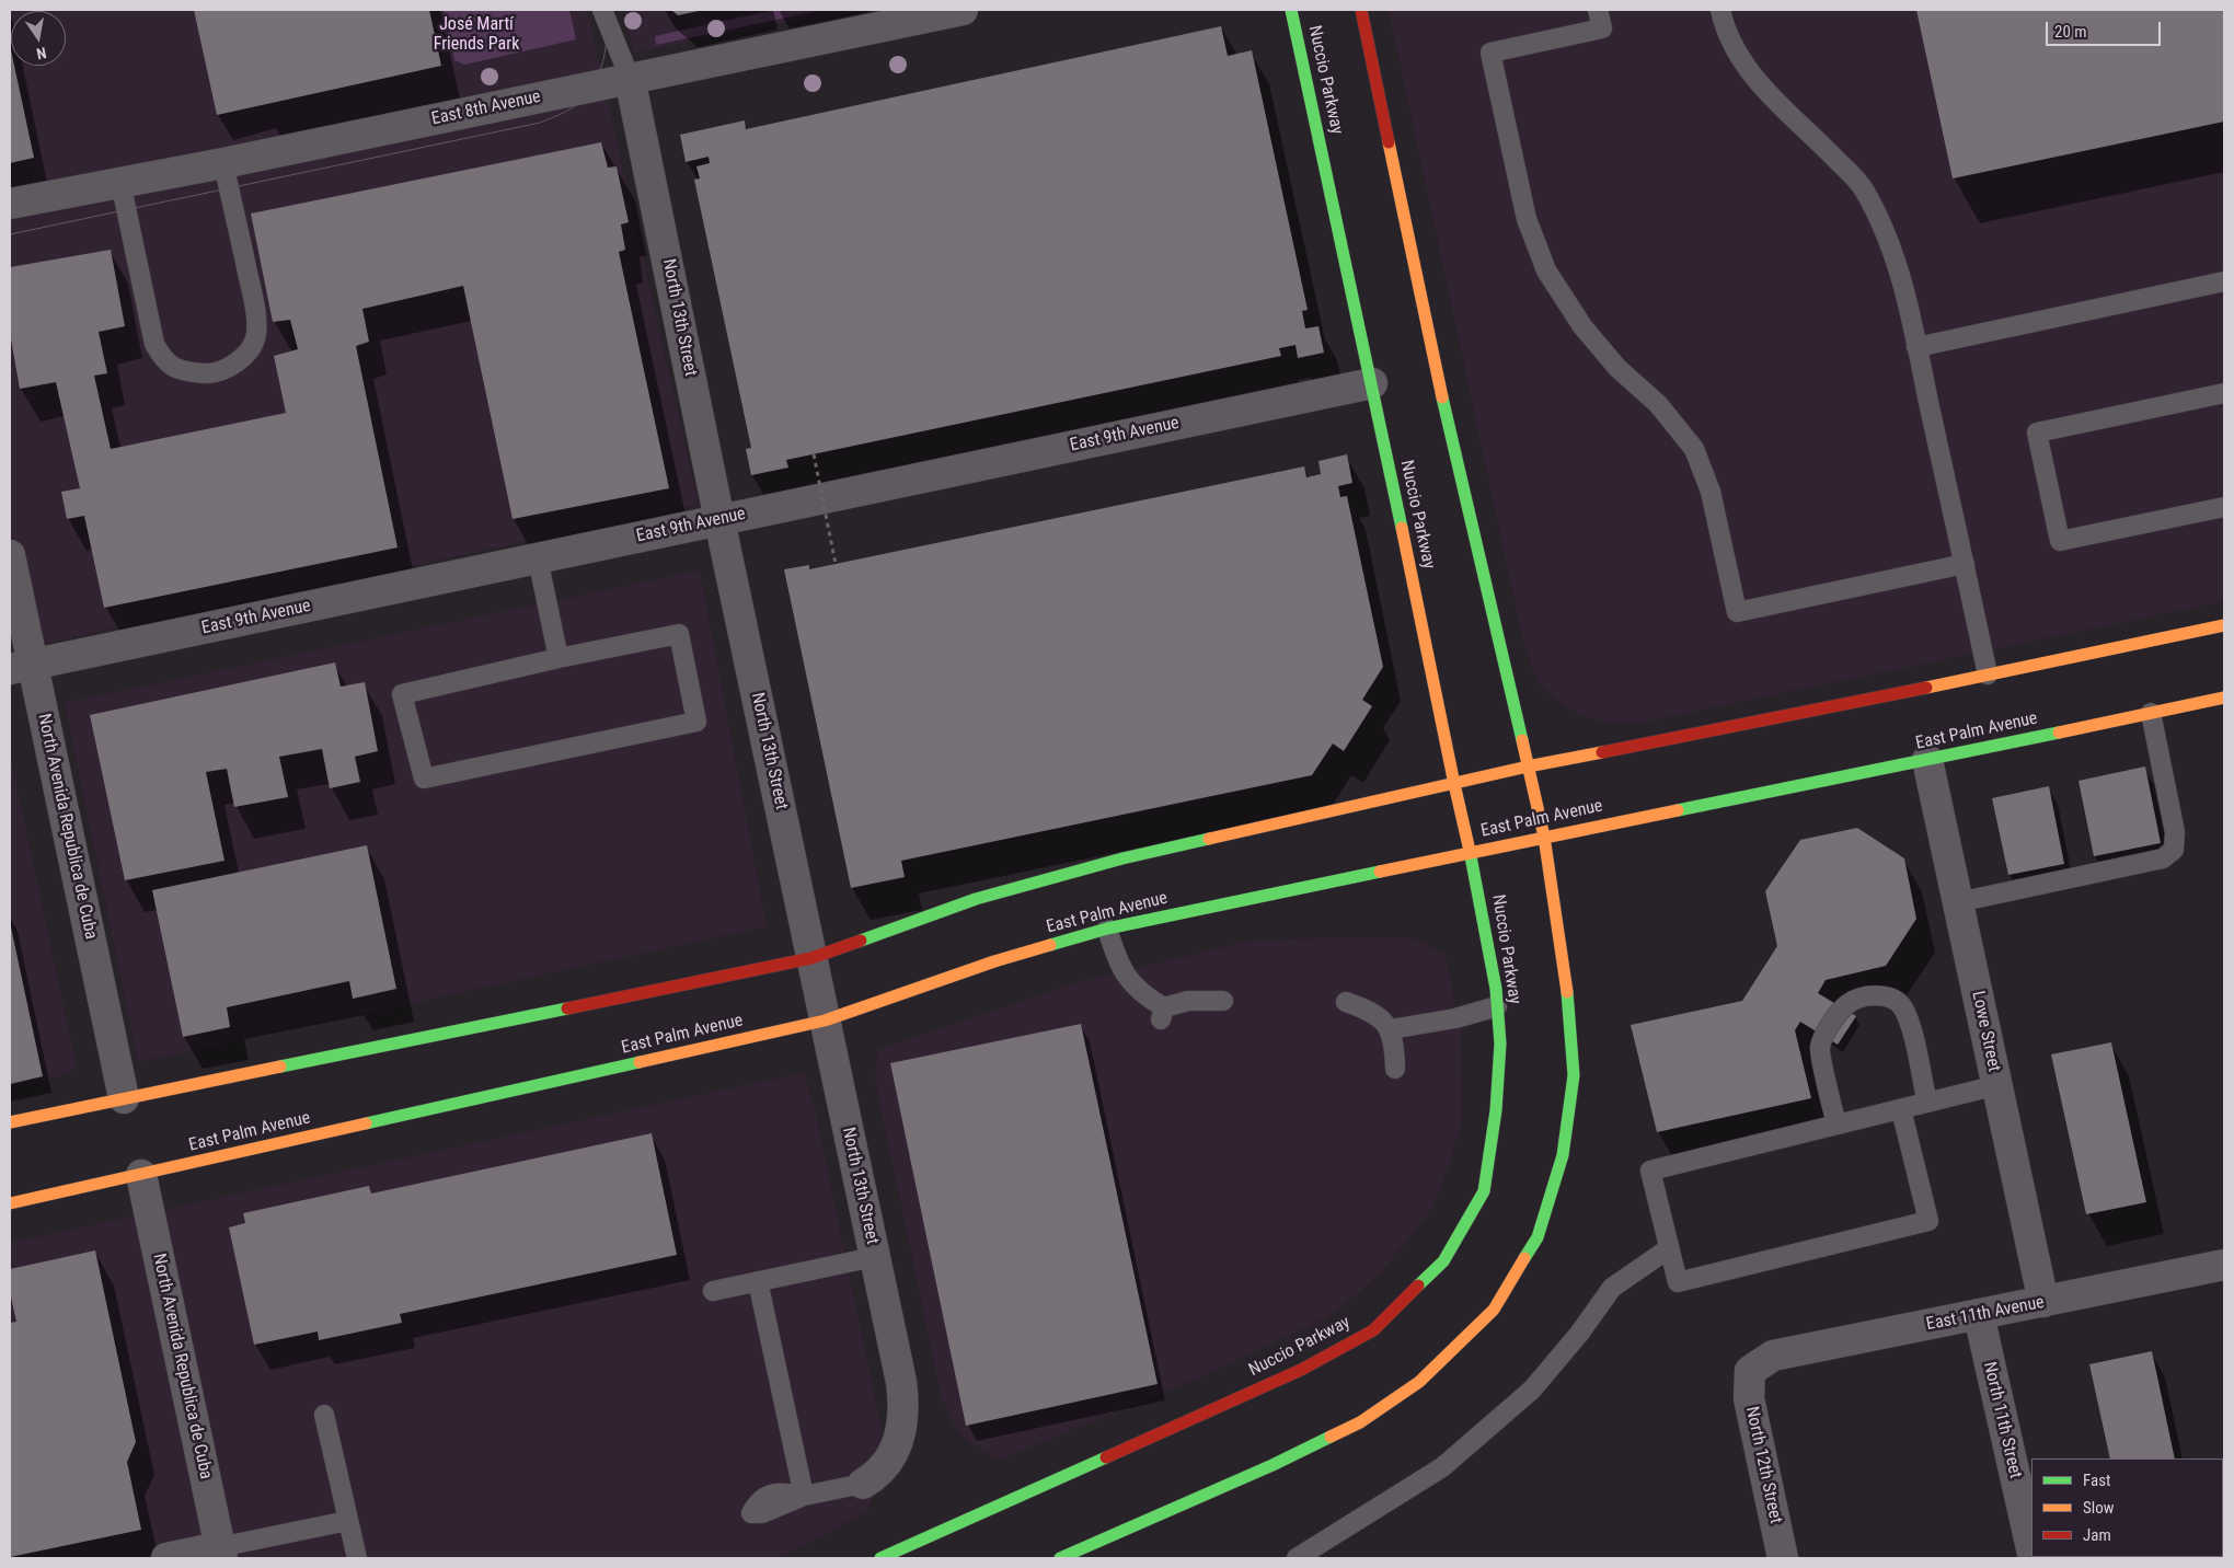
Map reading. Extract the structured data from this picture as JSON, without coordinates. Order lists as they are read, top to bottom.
{
  "streets": {
    "street": [
      "Nuccio Parkway",
      "East 8th Avenue",
      "North 13th Street",
      "East 9th Avenue",
      "East Palm Avenue",
      "North Avenida Republica de Cuba",
      "Lowe Street",
      "East 11th Avenue",
      "North 11th Street",
      "North 12th Street"
    ]
  },
  "crossings": [
    ["Nuccio Parkway", "East 9th Avenue"],
    ["Nuccio Parkway", "East Palm Avenue"],
    ["East 8th Avenue", "North 13th Street"],
    ["North 13th Street", "East 9th Avenue"],
    ["North 13th Street", "East Palm Avenue"],
    ["East 9th Avenue", "North Avenida Republica de Cuba"],
    ["East Palm Avenue", "North Avenida Republica de Cuba"],
    ["East Palm Avenue", "Lowe Street"],
    ["Lowe Street", "East 11th Avenue"],
    ["East 11th Avenue", "North 11th Street"],
    ["East 11th Avenue", "North 12th Street"]
  ],
  "parks": ["José Martí Friends Park"],
  "legend": ["Fast", "Slow", "Jam"],
  "scale_bar": "20 m",
  "north": "bottom"
}
